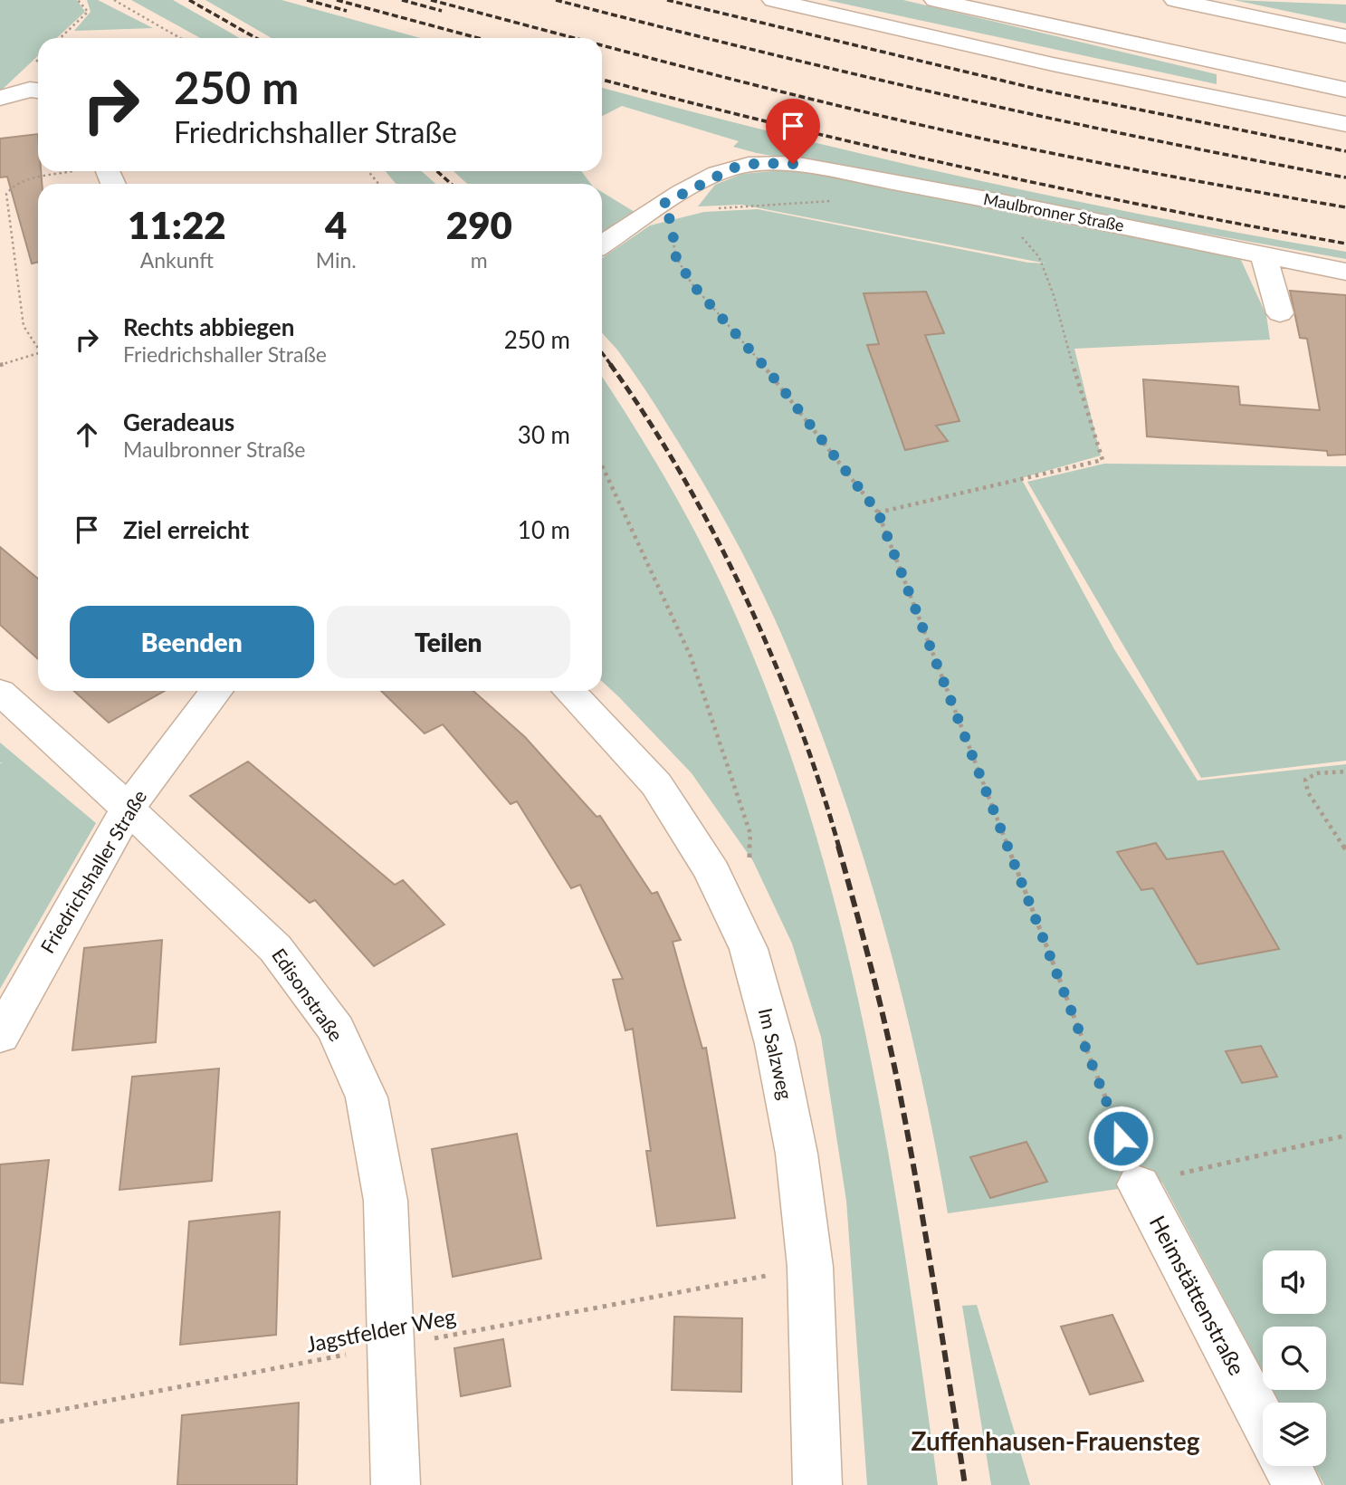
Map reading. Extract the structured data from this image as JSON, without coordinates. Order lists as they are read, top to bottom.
{
  "streets": {
    "main road": [
      "Maulbronner Straße",
      "Friedrichshaller Straße",
      "Edisonstraße",
      "Im Salzweg",
      "Heimstättenstraße"
    ],
    "path": ["Jagstfelder Weg"]
  },
  "crossings": [
    ["Friedrichshaller Straße", "Edisonstraße"],
    ["Edisonstraße", "Jagstfelder Weg"]
  ],
  "districts": ["Zuffenhausen-Frauensteg"],
  "page": {
    "turn": ["250 m", "Friedrichshaller Straße"],
    "eta": [
      "11:22",
      "Ankunft",
      "4",
      "Min.",
      "290",
      "m"
    ],
    "list": [
      {
        "name": "Rechts abbiegen",
        "note": "Friedrichshaller Straße",
        "value": "250 m"
      },
      {
        "name": "Geradeaus",
        "note": "Maulbronner Straße",
        "value": "30 m"
      },
      {
        "name": "Ziel erreicht",
        "value": "10 m"
      }
    ],
    "buttons": ["Beenden", "Teilen"]
  }
}
